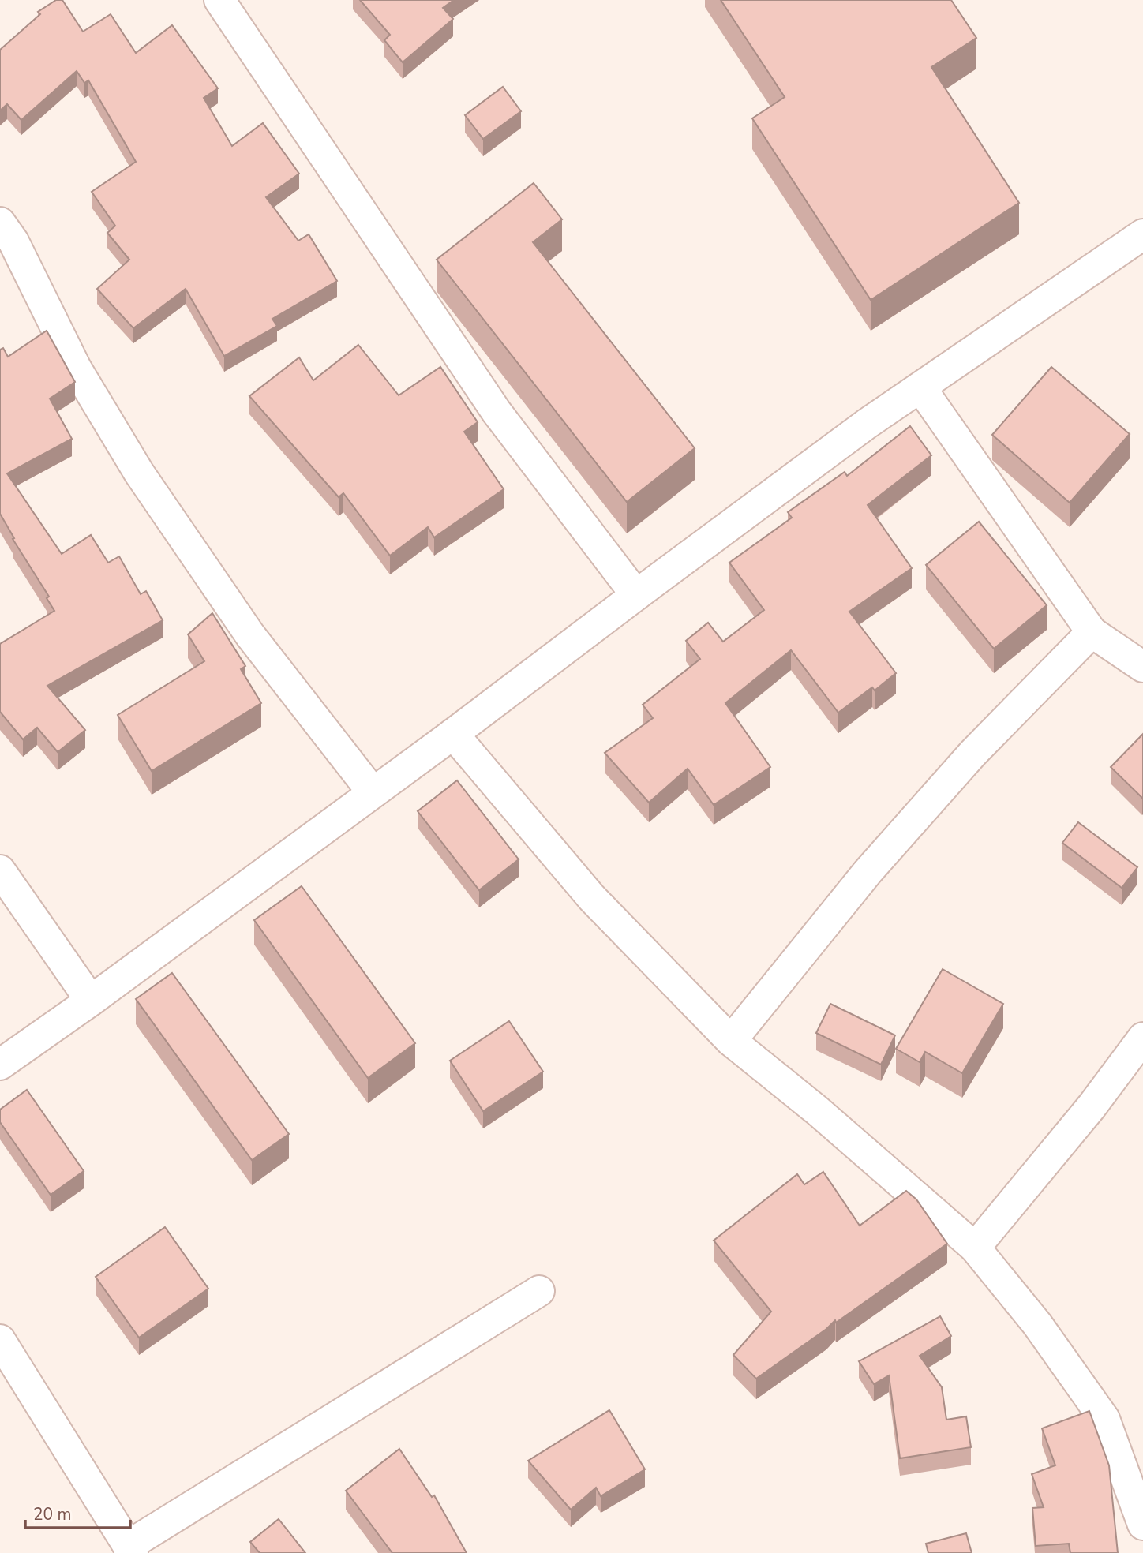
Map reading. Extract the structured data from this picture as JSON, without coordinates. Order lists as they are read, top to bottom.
{
  "scale_bar": "20 m"
}
